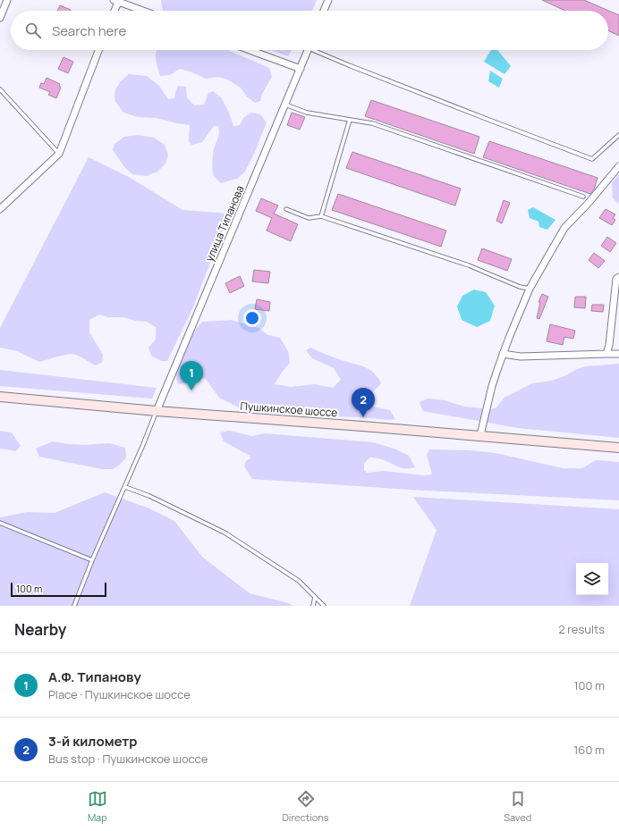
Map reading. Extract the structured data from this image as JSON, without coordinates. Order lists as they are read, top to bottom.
{
  "streets": {
    "main road": ["Пушкинское шоссе"],
    "street": ["улица Типанова"]
  },
  "crossings": [
    ["улица Типанова", "Пушкинское шоссе"]
  ],
  "scale_bar": "100 m",
  "page": {
    "search": "Search here",
    "pins": ["1", "2"],
    "scale": "100 m",
    "heading": ["Nearby", "2 results"],
    "list": [
      {
        "mark": "1",
        "name": "А.Ф. Типанову",
        "note": "Place · Пушкинское шоссе",
        "value": "100 m"
      },
      {
        "mark": "2",
        "name": "3-й километр",
        "note": "Bus stop · Пушкинское шоссе",
        "value": "160 m"
      }
    ],
    "nav": ["Map", "Directions", "Saved"]
  }
}
